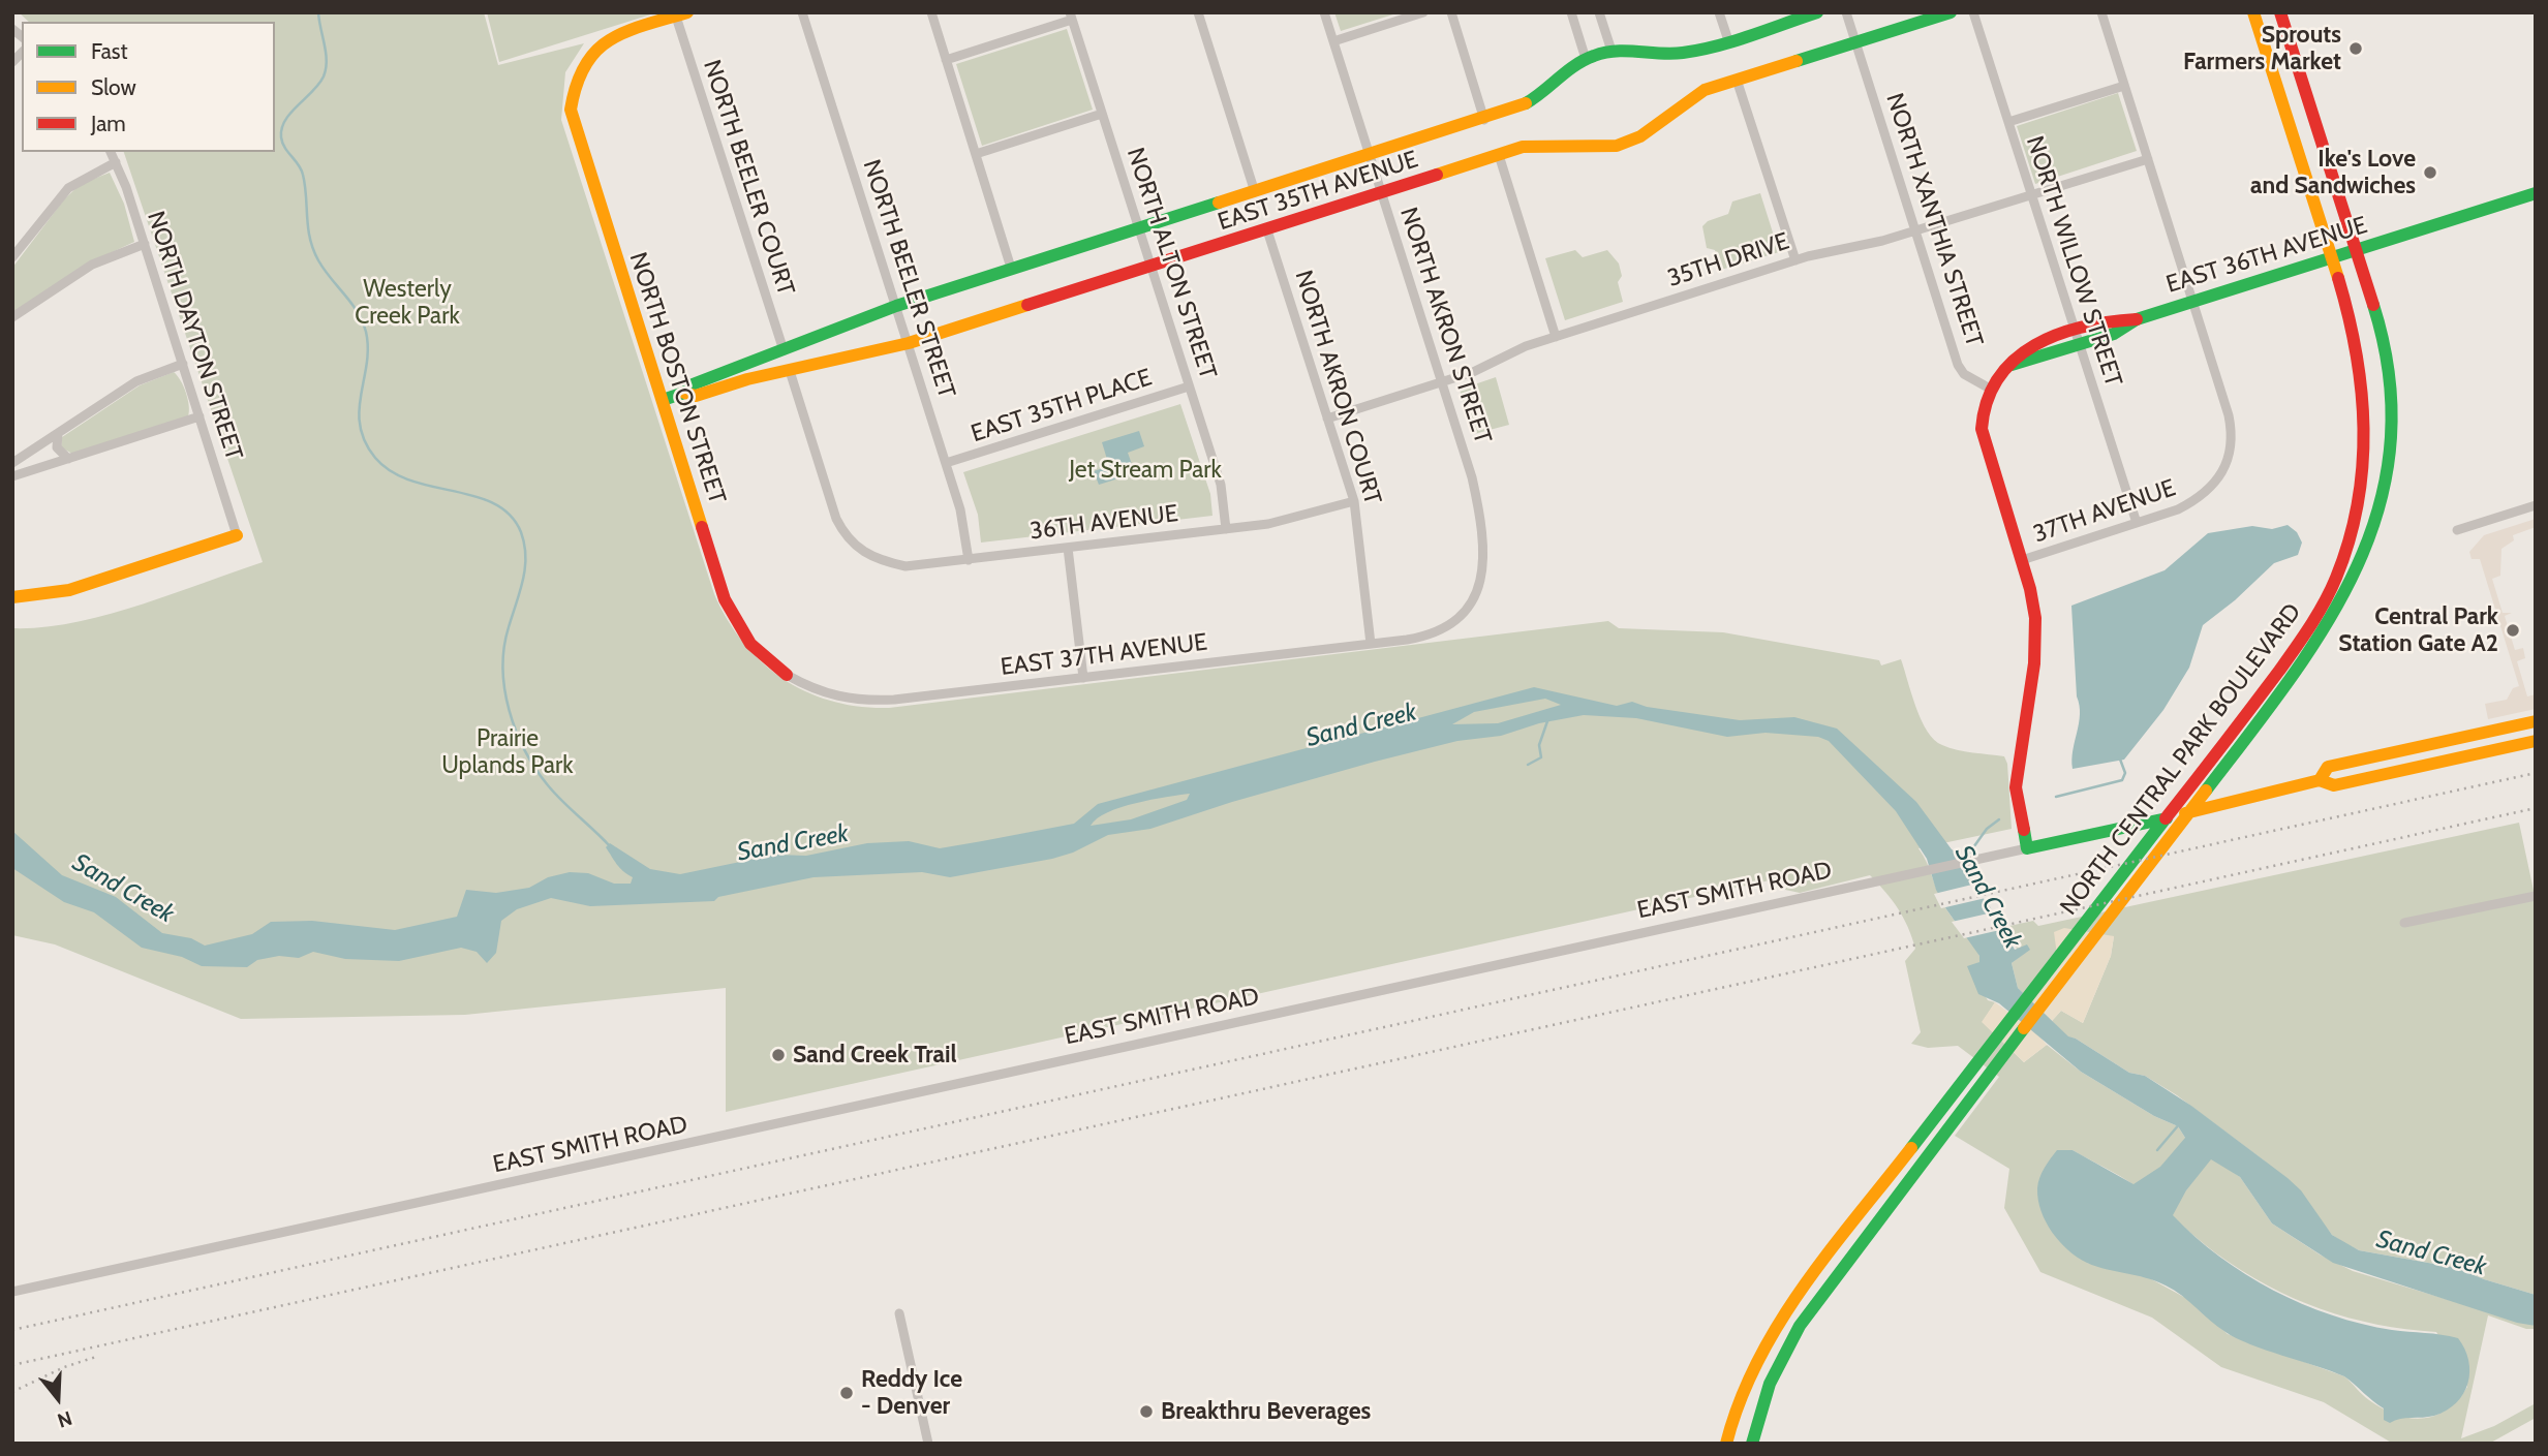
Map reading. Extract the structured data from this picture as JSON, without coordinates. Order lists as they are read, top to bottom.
{
  "streets": {
    "street": [
      "NORTH BEELER COURT",
      "EAST 35TH AVENUE",
      "NORTH XANTHIA STREET",
      "EAST 36TH AVENUE",
      "35TH DRIVE",
      "NORTH WILLOW STREET",
      "NORTH ALTON STREET",
      "NORTH BEELER STREET",
      "NORTH AKRON STREET",
      "NORTH DAYTON STREET",
      "NORTH BOSTON STREET",
      "NORTH AKRON COURT",
      "EAST 35TH PLACE",
      "37TH AVENUE",
      "36TH AVENUE",
      "EAST 37TH AVENUE",
      "NORTH CENTRAL PARK BOULEVARD",
      "EAST SMITH ROAD"
    ]
  },
  "crossings": [
    ["NORTH BEELER COURT", "EAST 35TH AVENUE"],
    ["NORTH BEELER COURT", "NORTH BOSTON STREET"],
    ["EAST 35TH AVENUE", "NORTH XANTHIA STREET"],
    ["EAST 35TH AVENUE", "NORTH ALTON STREET"],
    ["EAST 35TH AVENUE", "NORTH BEELER STREET"],
    ["EAST 35TH AVENUE", "NORTH AKRON STREET"],
    ["EAST 35TH AVENUE", "NORTH BOSTON STREET"],
    ["EAST 35TH AVENUE", "NORTH AKRON COURT"],
    ["EAST 35TH AVENUE", "36TH AVENUE"],
    ["NORTH XANTHIA STREET", "EAST 36TH AVENUE"],
    ["NORTH XANTHIA STREET", "35TH DRIVE"],
    ["EAST 36TH AVENUE", "NORTH WILLOW STREET"],
    ["EAST 36TH AVENUE", "37TH AVENUE"],
    ["EAST 36TH AVENUE", "NORTH CENTRAL PARK BOULEVARD"],
    ["35TH DRIVE", "NORTH WILLOW STREET"],
    ["35TH DRIVE", "NORTH AKRON STREET"],
    ["35TH DRIVE", "NORTH AKRON COURT"],
    ["NORTH WILLOW STREET", "37TH AVENUE"],
    ["NORTH ALTON STREET", "EAST 35TH PLACE"],
    ["NORTH ALTON STREET", "36TH AVENUE"],
    ["NORTH BEELER STREET", "EAST 35TH PLACE"],
    ["NORTH BEELER STREET", "36TH AVENUE"],
    ["NORTH AKRON STREET", "EAST 37TH AVENUE"],
    ["NORTH BOSTON STREET", "EAST 37TH AVENUE"],
    ["NORTH AKRON COURT", "36TH AVENUE"],
    ["NORTH AKRON COURT", "EAST 37TH AVENUE"]
  ],
  "water": ["Sand Creek"],
  "parks": ["Westerly Creek Park", "Jet Stream Park", "Prairie Uplands Park"],
  "places": [
    "Sprouts Farmers Market",
    "Ike's Love and Sandwiches",
    "Central Park Station Gate A2",
    "Sand Creek Trail",
    "Reddy Ice - Denver",
    "Breakthru Beverages"
  ],
  "legend": ["Fast", "Slow", "Jam"],
  "north": "bottom"
}
